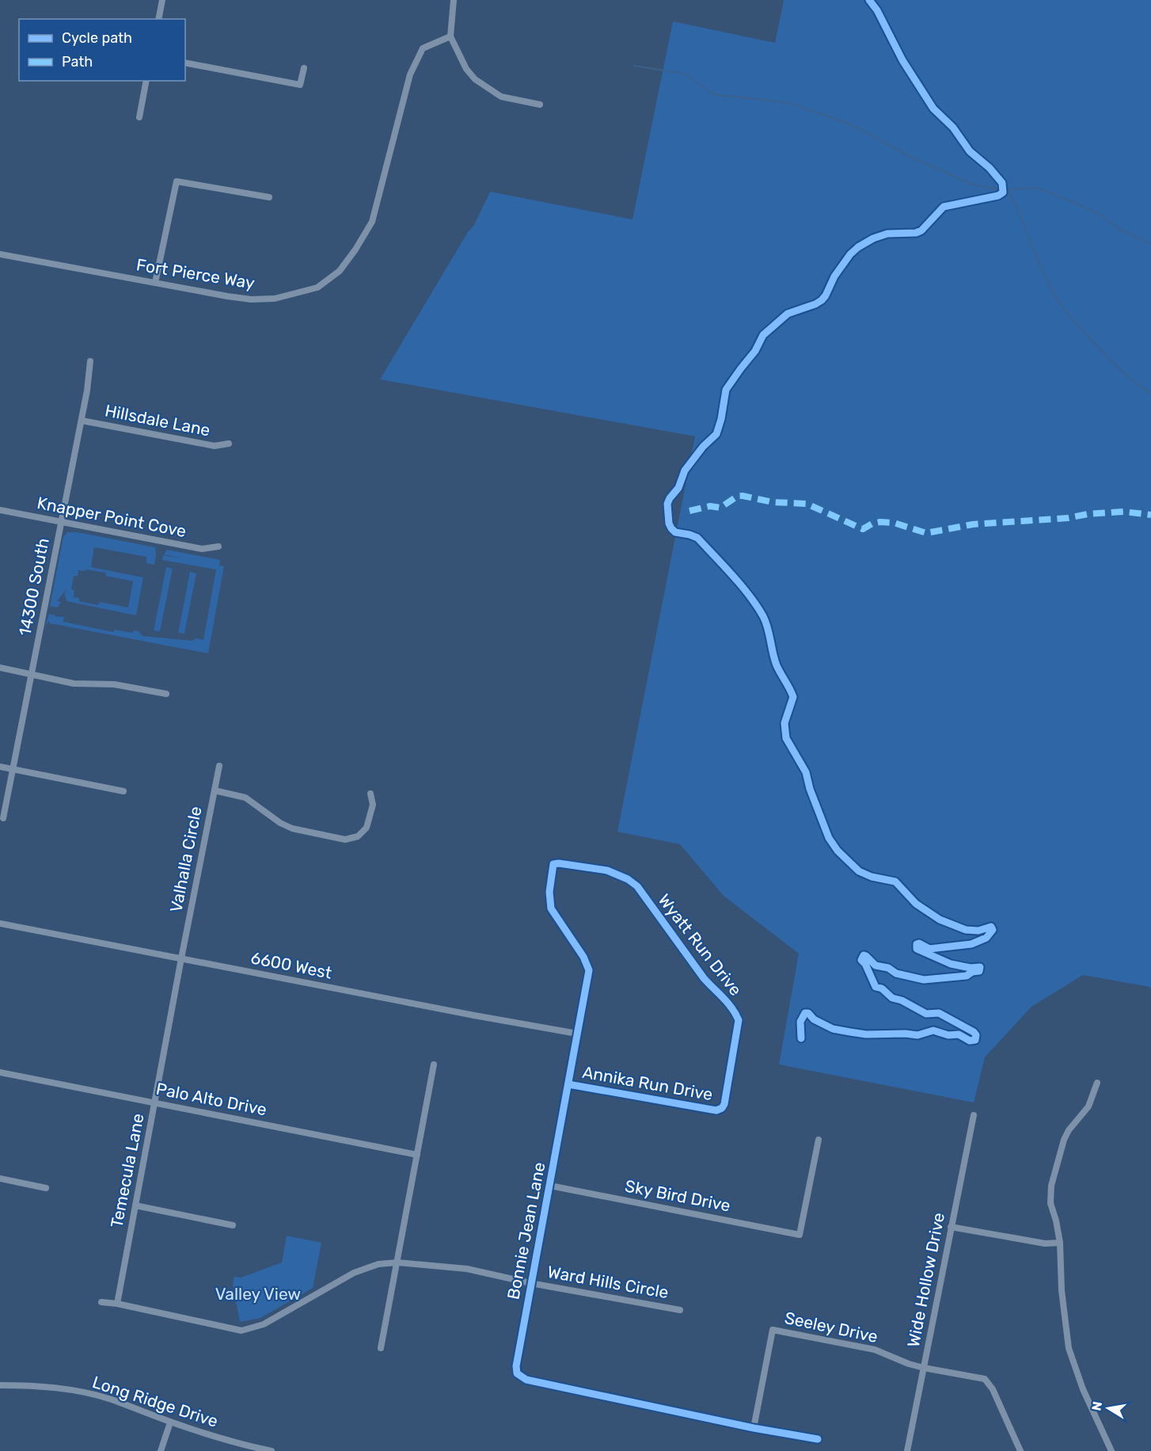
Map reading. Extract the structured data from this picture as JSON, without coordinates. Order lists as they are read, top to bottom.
{
  "streets": {
    "street": [
      "Fort Pierce Way",
      "Hillsdale Lane",
      "Knapper Point Cove",
      "14300 South",
      "Valhalla Circle",
      "Wyatt Run Drive",
      "6600 West",
      "Annika Run Drive",
      "Palo Alto Drive",
      "Temecula Lane",
      "Sky Bird Drive",
      "Bonnie Jean Lane",
      "Wide Hollow Drive",
      "Ward Hills Circle",
      "Seeley Drive",
      "Long Ridge Drive"
    ]
  },
  "crossings": [
    ["Hillsdale Lane", "14300 South"],
    ["Knapper Point Cove", "14300 South"],
    ["Valhalla Circle", "6600 West"],
    ["Valhalla Circle", "Temecula Lane"],
    ["Wyatt Run Drive", "Annika Run Drive"],
    ["Wyatt Run Drive", "Bonnie Jean Lane"],
    ["6600 West", "Temecula Lane"],
    ["6600 West", "Bonnie Jean Lane"],
    ["Annika Run Drive", "Bonnie Jean Lane"],
    ["Palo Alto Drive", "Temecula Lane"],
    ["Temecula Lane", "Ward Hills Circle"],
    ["Sky Bird Drive", "Bonnie Jean Lane"],
    ["Bonnie Jean Lane", "Ward Hills Circle"],
    ["Bonnie Jean Lane", "Seeley Drive"],
    ["Wide Hollow Drive", "Seeley Drive"]
  ],
  "parks": ["Valley View"],
  "legend": ["Cycle path", "Path"],
  "north": "left"
}
